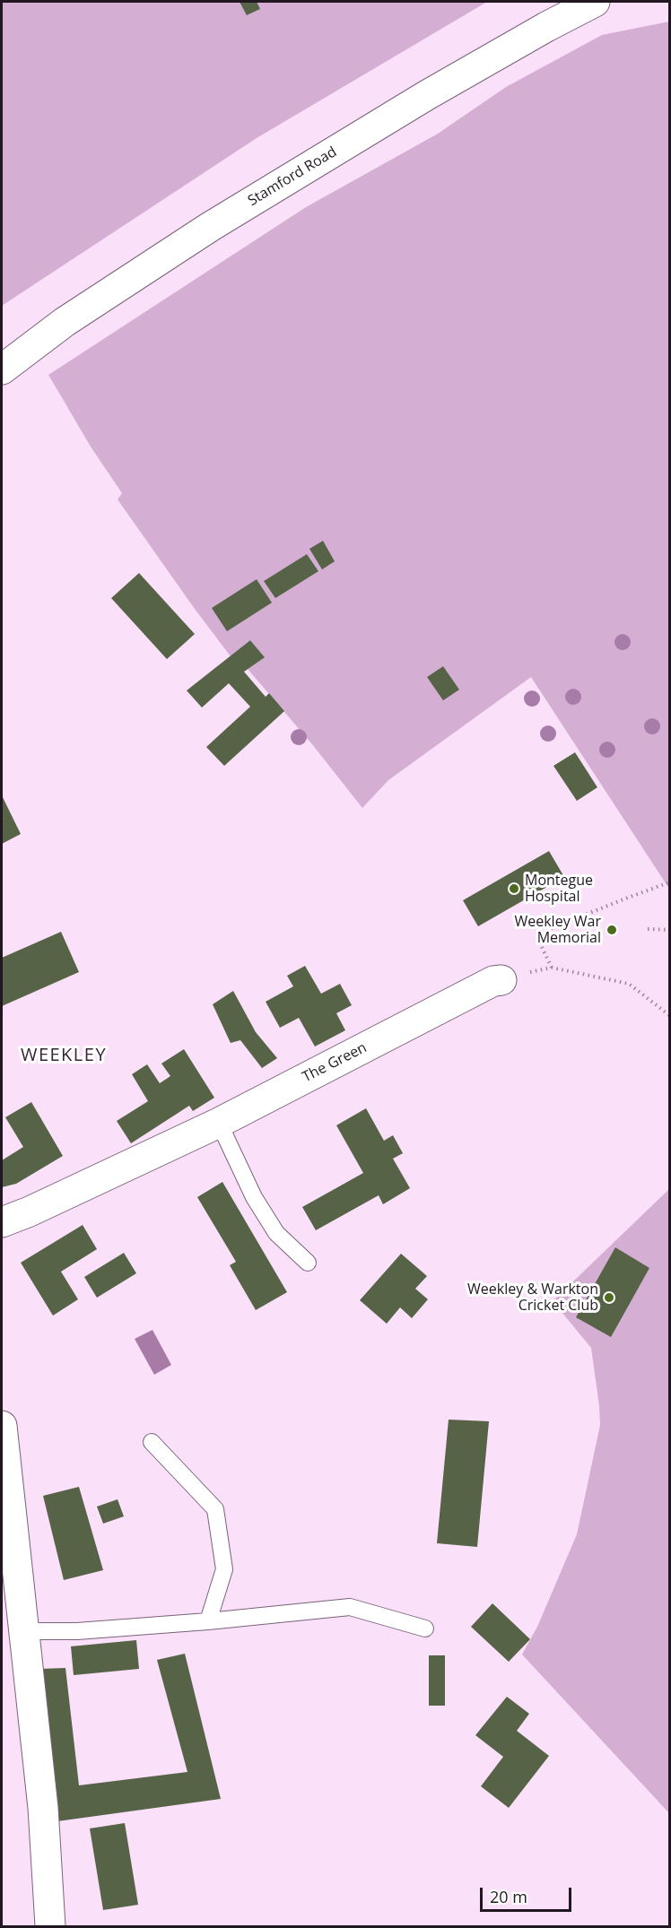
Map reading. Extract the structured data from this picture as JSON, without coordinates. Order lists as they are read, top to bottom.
{
  "streets": {
    "street": ["Stamford Road", "The Green"]
  },
  "districts": ["WEEKLEY"],
  "places": ["Montegue Hospital", "Weekley War Memorial", "Weekley & Warkton Cricket Club"],
  "scale_bar": "20 m"
}
